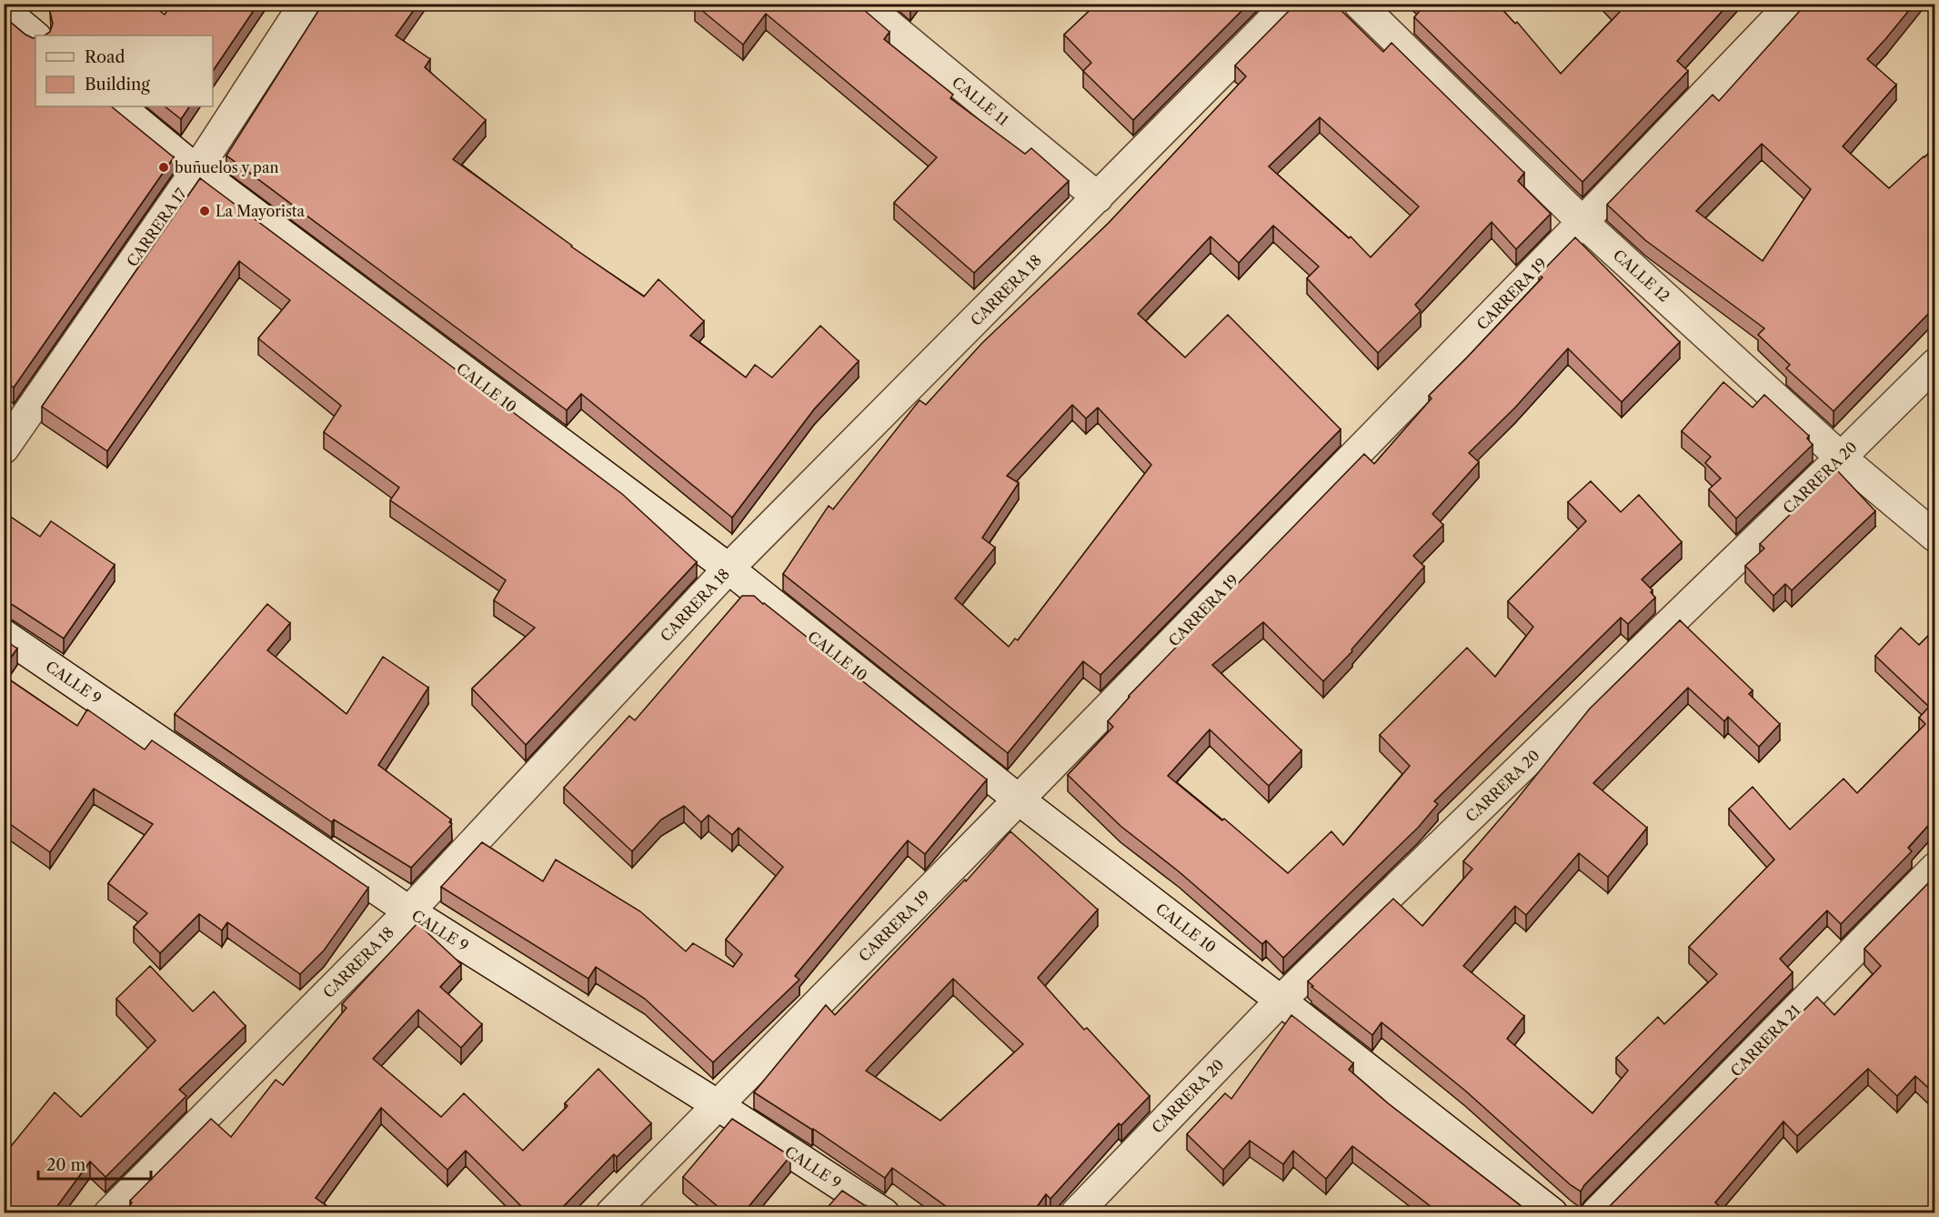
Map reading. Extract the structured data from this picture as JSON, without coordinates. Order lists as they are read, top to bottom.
{
  "streets": {
    "street": [
      "CALLE 11",
      "CARRERA 17",
      "CALLE 12",
      "CARRERA 18",
      "CARRERA 19",
      "CALLE 10",
      "CARRERA 20",
      "CALLE 9",
      "CARRERA 21"
    ]
  },
  "crossings": [
    ["CALLE 11", "CARRERA 18"],
    ["CARRERA 17", "CALLE 10"],
    ["CALLE 12", "CARRERA 19"],
    ["CALLE 12", "CARRERA 20"],
    ["CARRERA 18", "CALLE 10"],
    ["CARRERA 18", "CALLE 9"],
    ["CARRERA 19", "CALLE 10"],
    ["CARRERA 19", "CALLE 9"],
    ["CALLE 10", "CARRERA 20"]
  ],
  "places": ["buñuelos y pan", "La Mayorista"],
  "legend": ["Road", "Building"],
  "scale_bar": "20 m"
}
